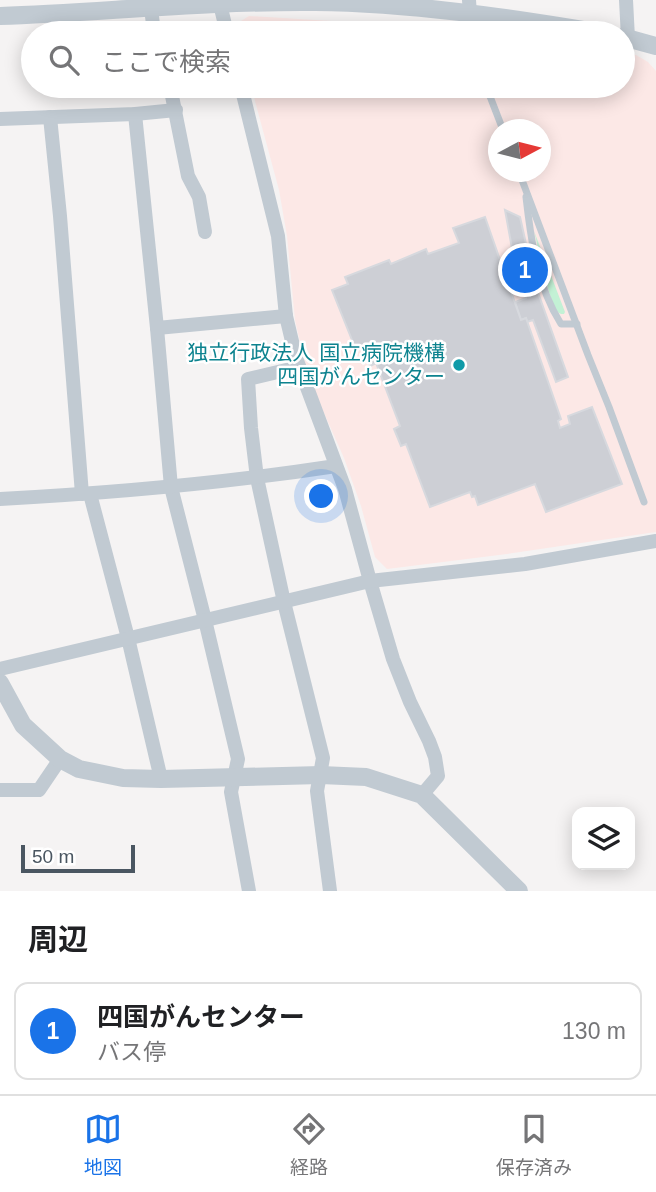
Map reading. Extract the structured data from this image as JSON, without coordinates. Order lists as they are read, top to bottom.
{
  "places": ["独立行政法人 国立病院機構 四国がんセンター"],
  "scale_bar": "50 m",
  "north": "right",
  "page": {
    "search": "ここで検索",
    "pins": "1",
    "scale": "50 m",
    "heading": "周辺",
    "list": [
      {
        "mark": "1",
        "name": "四国がんセンター",
        "note": "バス停",
        "value": "130 m"
      }
    ],
    "nav": ["地図", "経路", "保存済み"]
  }
}
